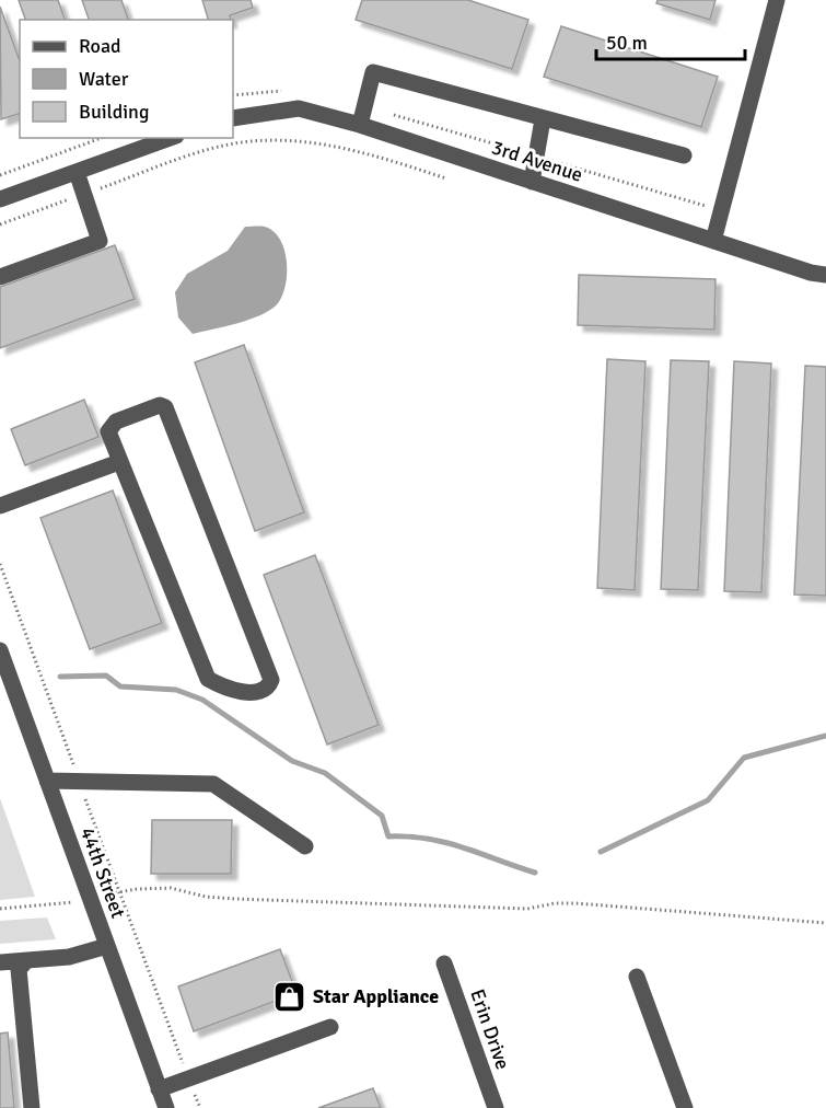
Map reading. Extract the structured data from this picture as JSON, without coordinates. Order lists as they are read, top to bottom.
{
  "streets": {
    "street": ["3rd Avenue", "44th Street", "Erin Drive"]
  },
  "places": {
    "shop": ["Star Appliance"]
  },
  "legend": ["Road", "Water", "Building"],
  "scale_bar": "50 m"
}
